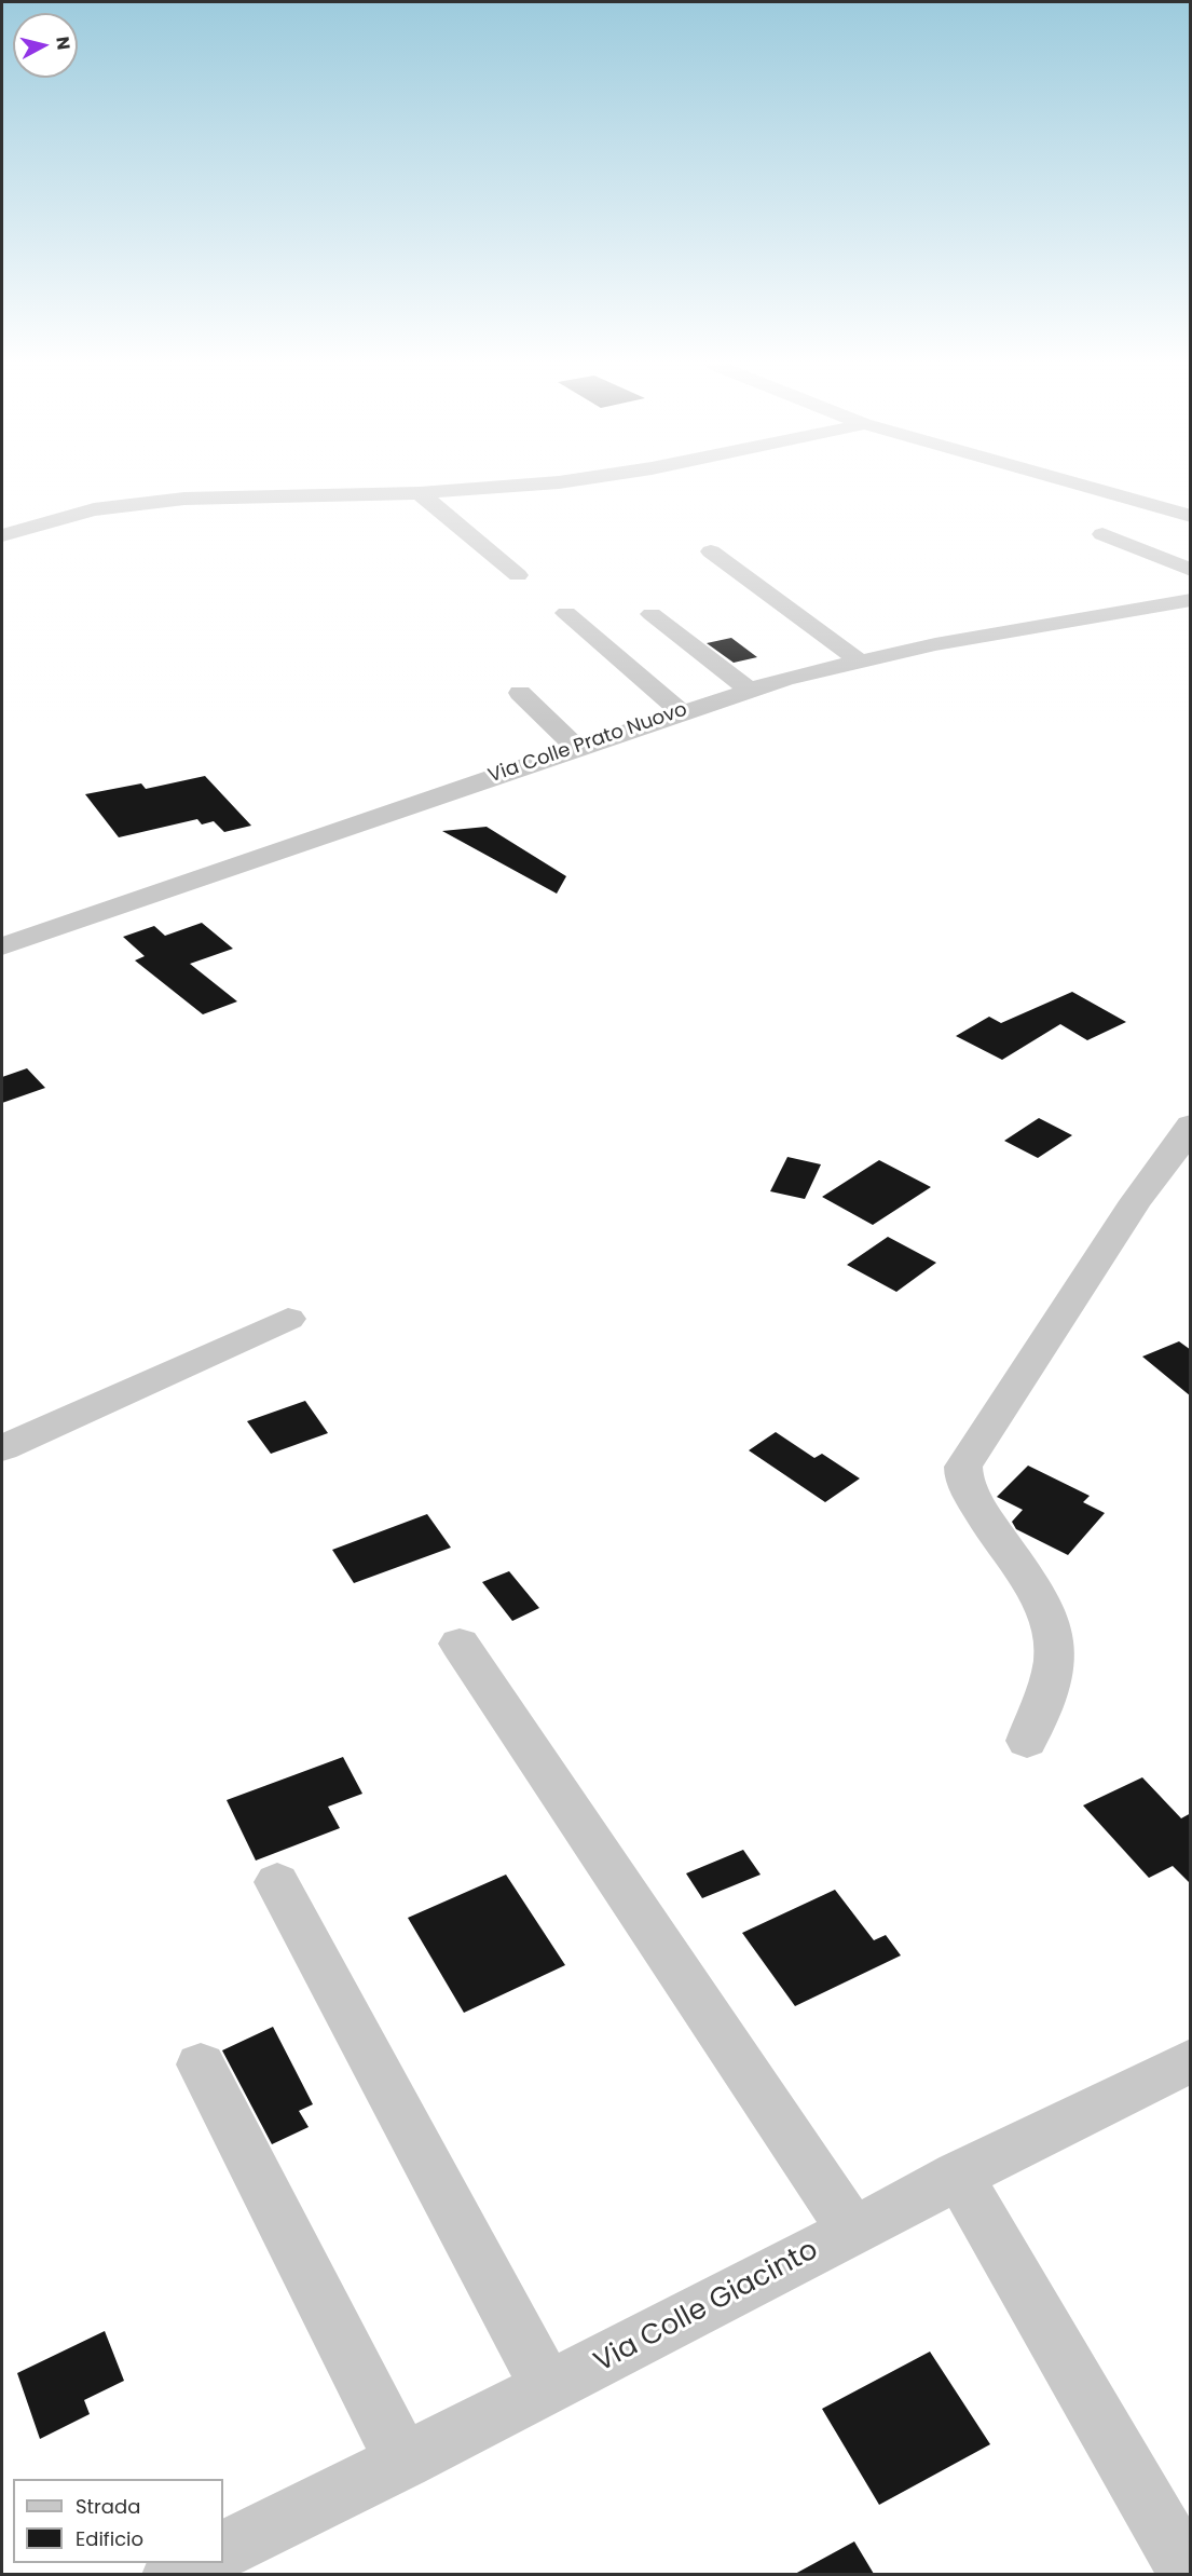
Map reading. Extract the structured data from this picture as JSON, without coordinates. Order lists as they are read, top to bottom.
{
  "streets": {
    "street": ["Via Colle Prato Nuovo", "Via Colle Giacinto"]
  },
  "legend": ["Strada", "Edificio"],
  "north": "right"
}
